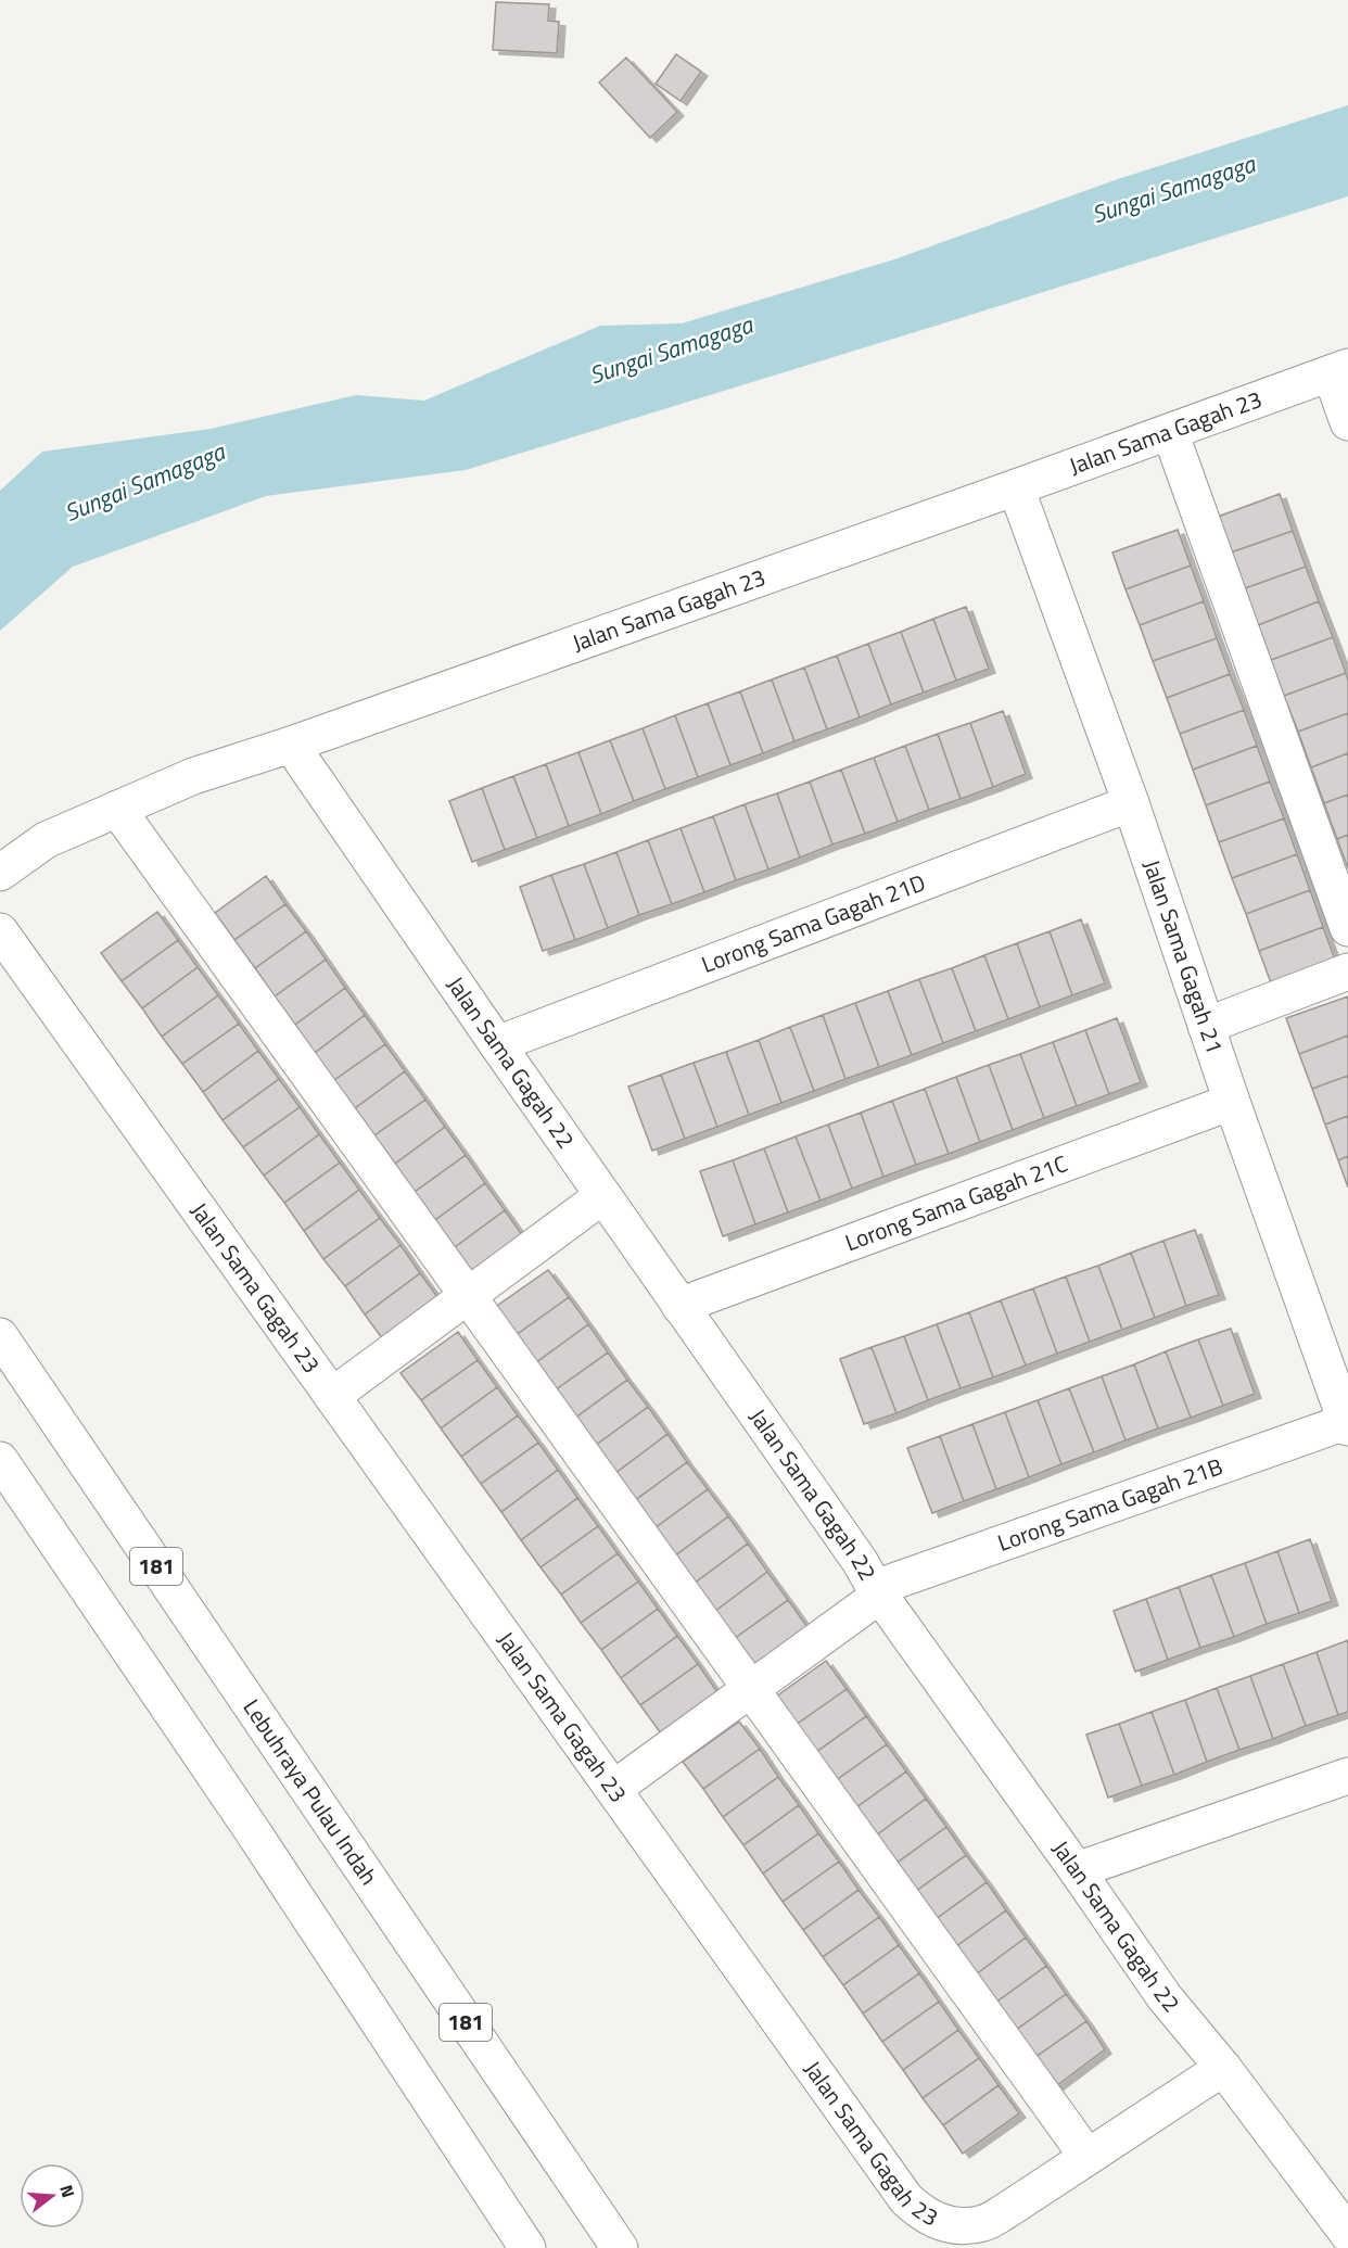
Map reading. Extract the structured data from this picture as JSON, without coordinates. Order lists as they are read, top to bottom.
{
  "streets": {
    "street": [
      "Jalan Sama Gagah 23",
      "Lorong Sama Gagah 21D",
      "Jalan Sama Gagah 21",
      "Jalan Sama Gagah 22",
      "Lorong Sama Gagah 21C",
      "Lorong Sama Gagah 21B",
      "181",
      "Lebuhraya Pulau Indah"
    ]
  },
  "crossings": [
    ["Jalan Sama Gagah 23", "Jalan Sama Gagah 21"],
    ["Jalan Sama Gagah 23", "Jalan Sama Gagah 22"],
    ["Jalan Sama Gagah 23", "Lorong Sama Gagah 21B"],
    ["Lorong Sama Gagah 21D", "Jalan Sama Gagah 21"],
    ["Lorong Sama Gagah 21D", "Jalan Sama Gagah 22"],
    ["Jalan Sama Gagah 21", "Lorong Sama Gagah 21C"],
    ["Jalan Sama Gagah 21", "Lorong Sama Gagah 21B"],
    ["Jalan Sama Gagah 22", "Lorong Sama Gagah 21C"],
    ["Jalan Sama Gagah 22", "Lorong Sama Gagah 21B"]
  ],
  "water": ["Sungai Samagaga"],
  "north": "right"
}
